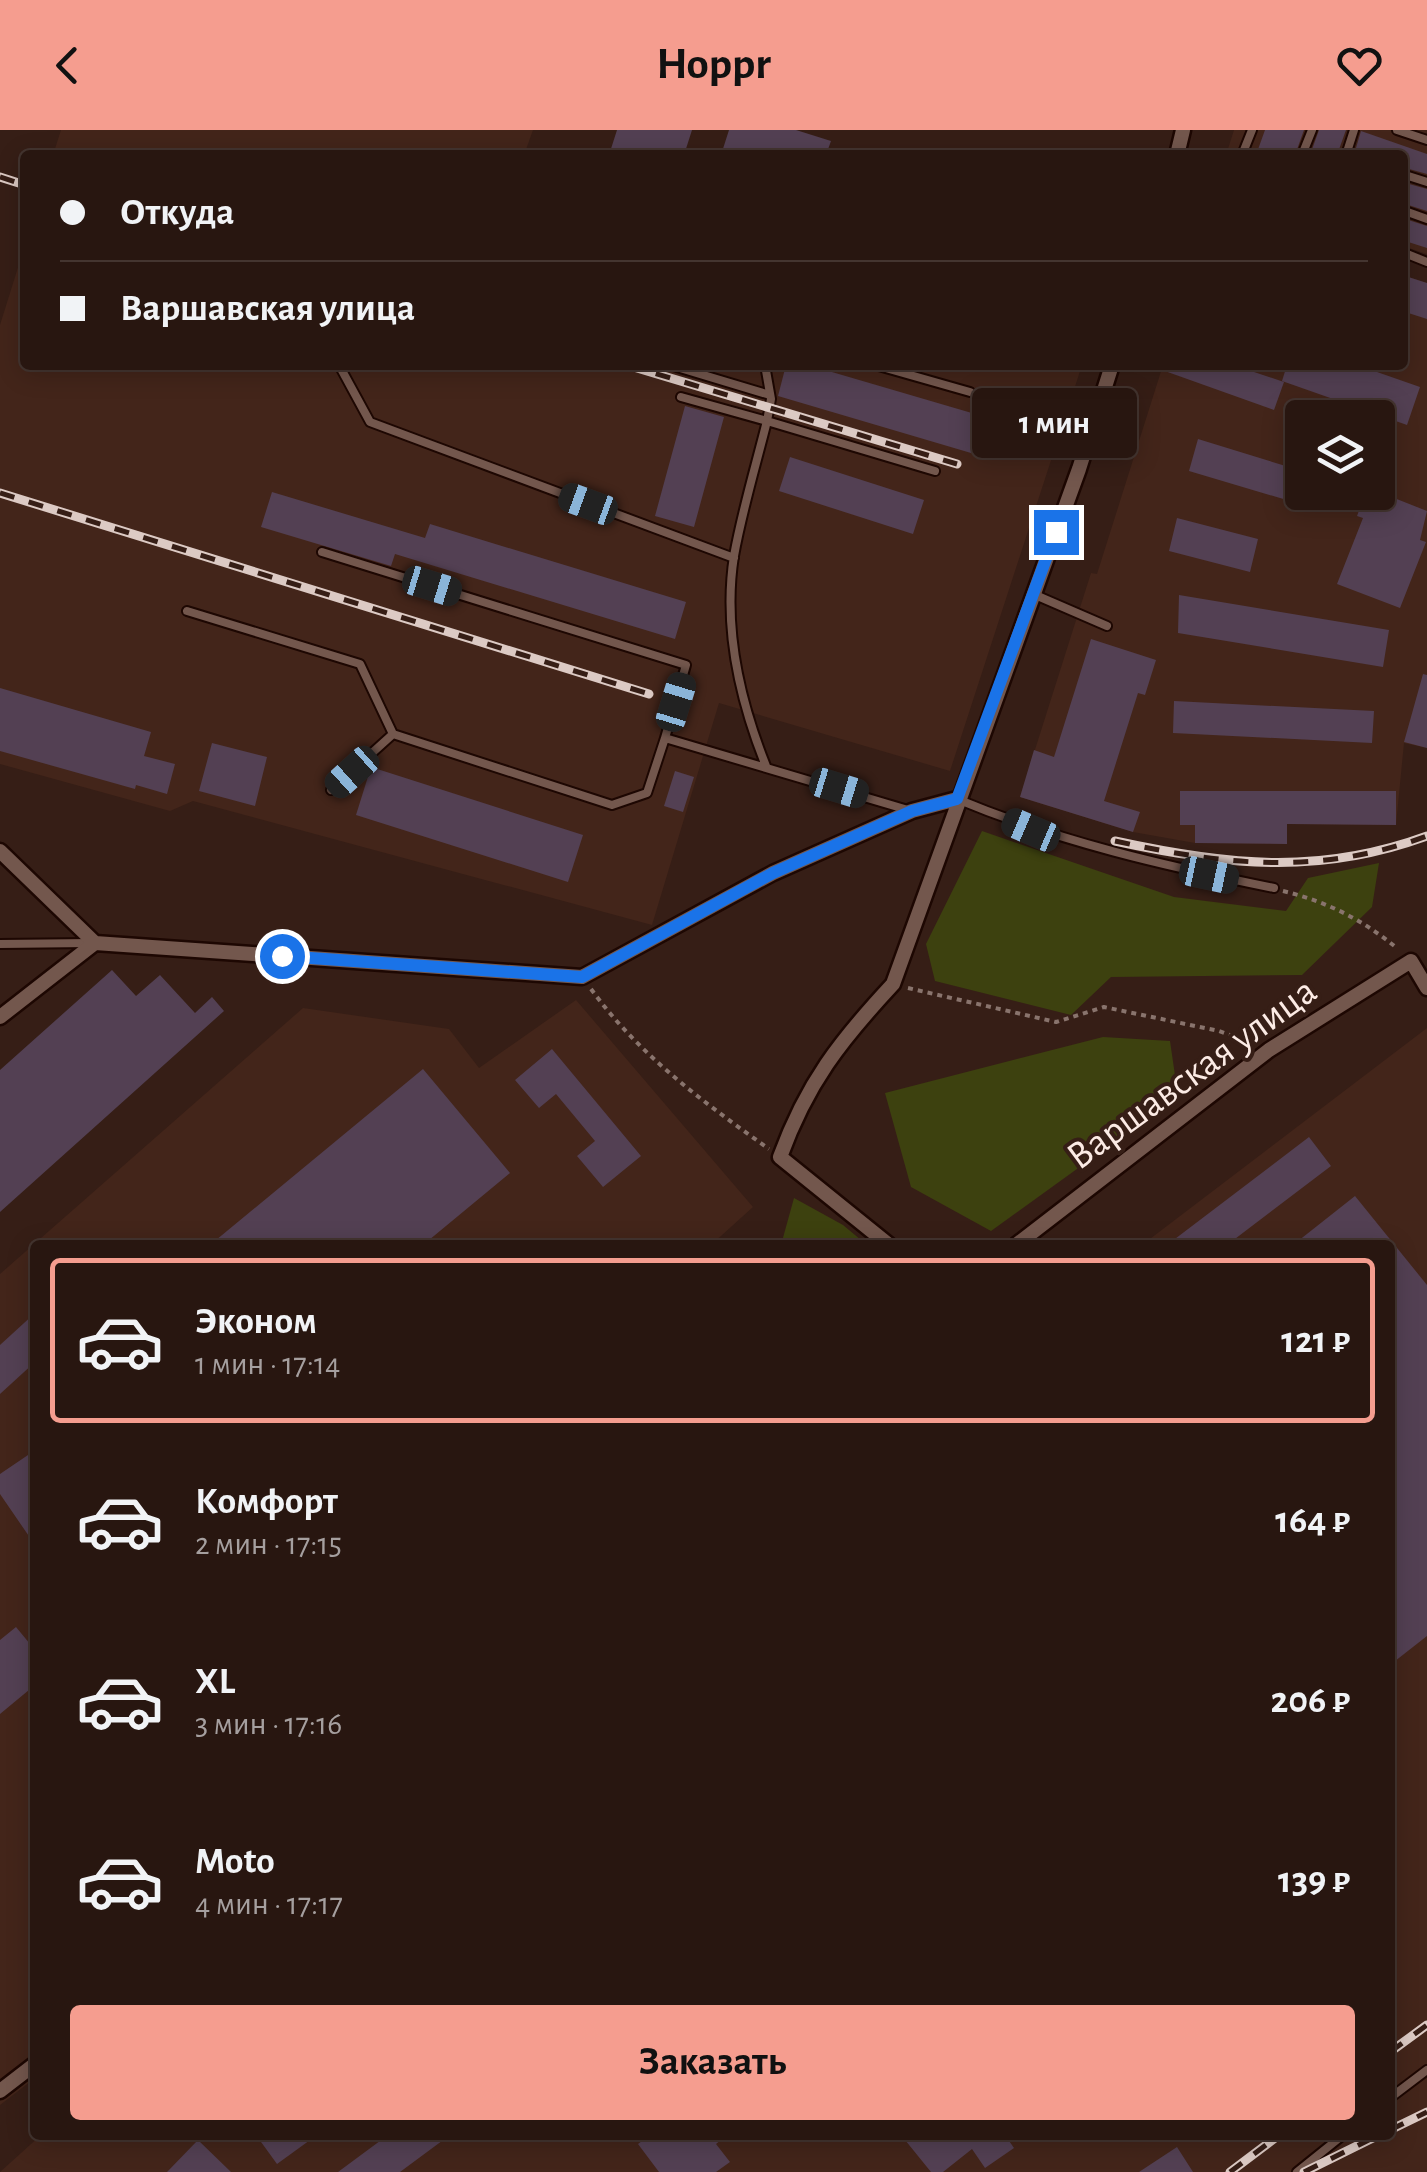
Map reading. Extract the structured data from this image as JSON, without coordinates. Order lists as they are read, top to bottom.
{
  "streets": {
    "street": ["Варшавская улица"]
  },
  "page": {
    "header": "Hoppr",
    "banner": ["Откуда", "Варшавская улица"],
    "bubble": "1 мин",
    "list": [
      {
        "name": "Эконом",
        "note": "1 мин · 17:14",
        "value": "121 ₽"
      },
      {
        "name": "Комфорт",
        "note": "2 мин · 17:15",
        "value": "164 ₽"
      },
      {
        "name": "XL",
        "note": "3 мин · 17:16",
        "value": "206 ₽"
      },
      {
        "name": "Moto",
        "note": "4 мин · 17:17",
        "value": "139 ₽"
      }
    ],
    "buttons": "Заказать"
  }
}
